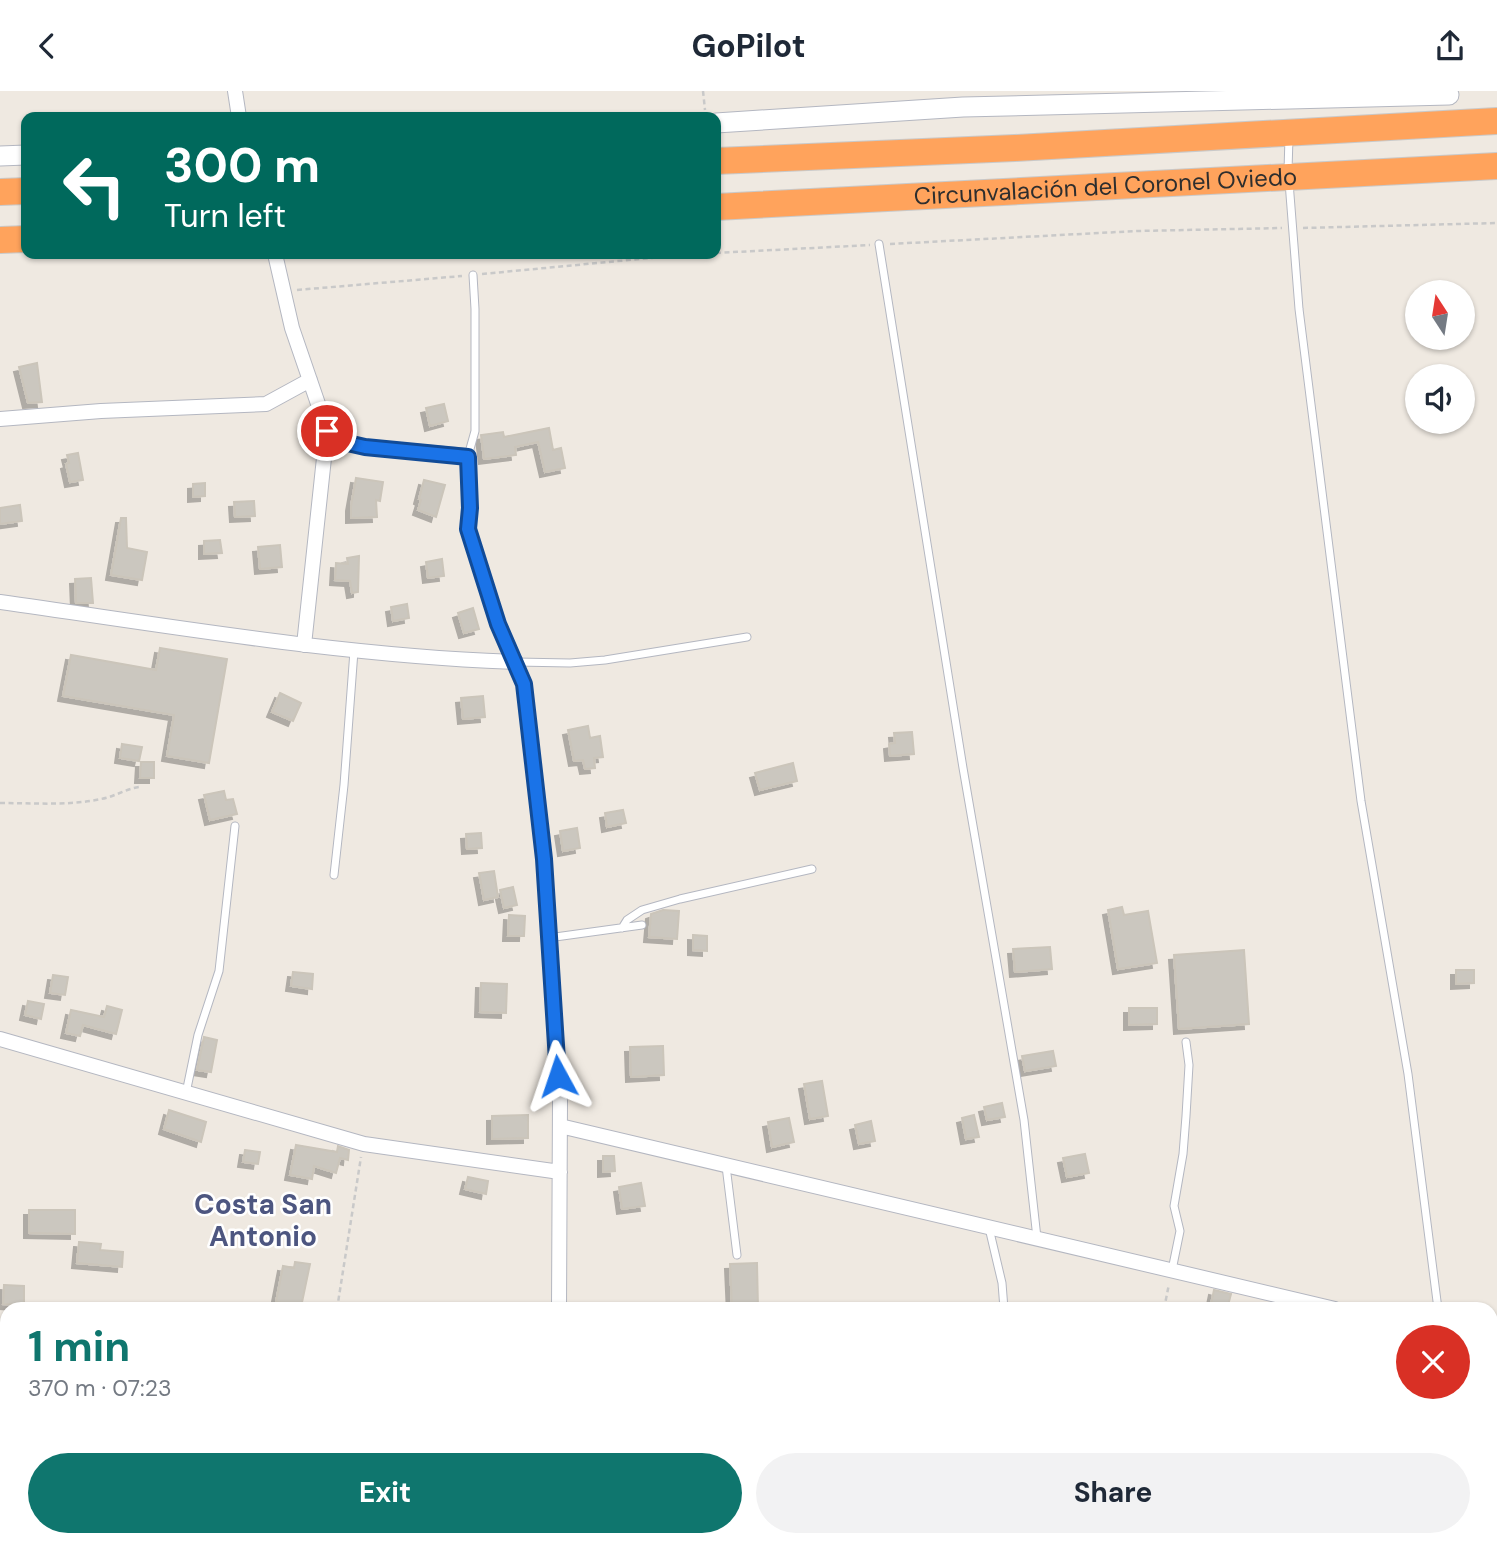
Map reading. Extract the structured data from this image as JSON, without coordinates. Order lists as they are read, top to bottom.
{
  "streets": {
    "highway": ["Circunvalación del Coronel Oviedo"]
  },
  "districts": ["Costa San Antonio"],
  "north": "top",
  "page": {
    "header": "GoPilot",
    "turn": ["300 m", "Turn left"],
    "heading": ["1 min", "370 m · 07:23"],
    "buttons": ["Exit", "Share"]
  }
}
